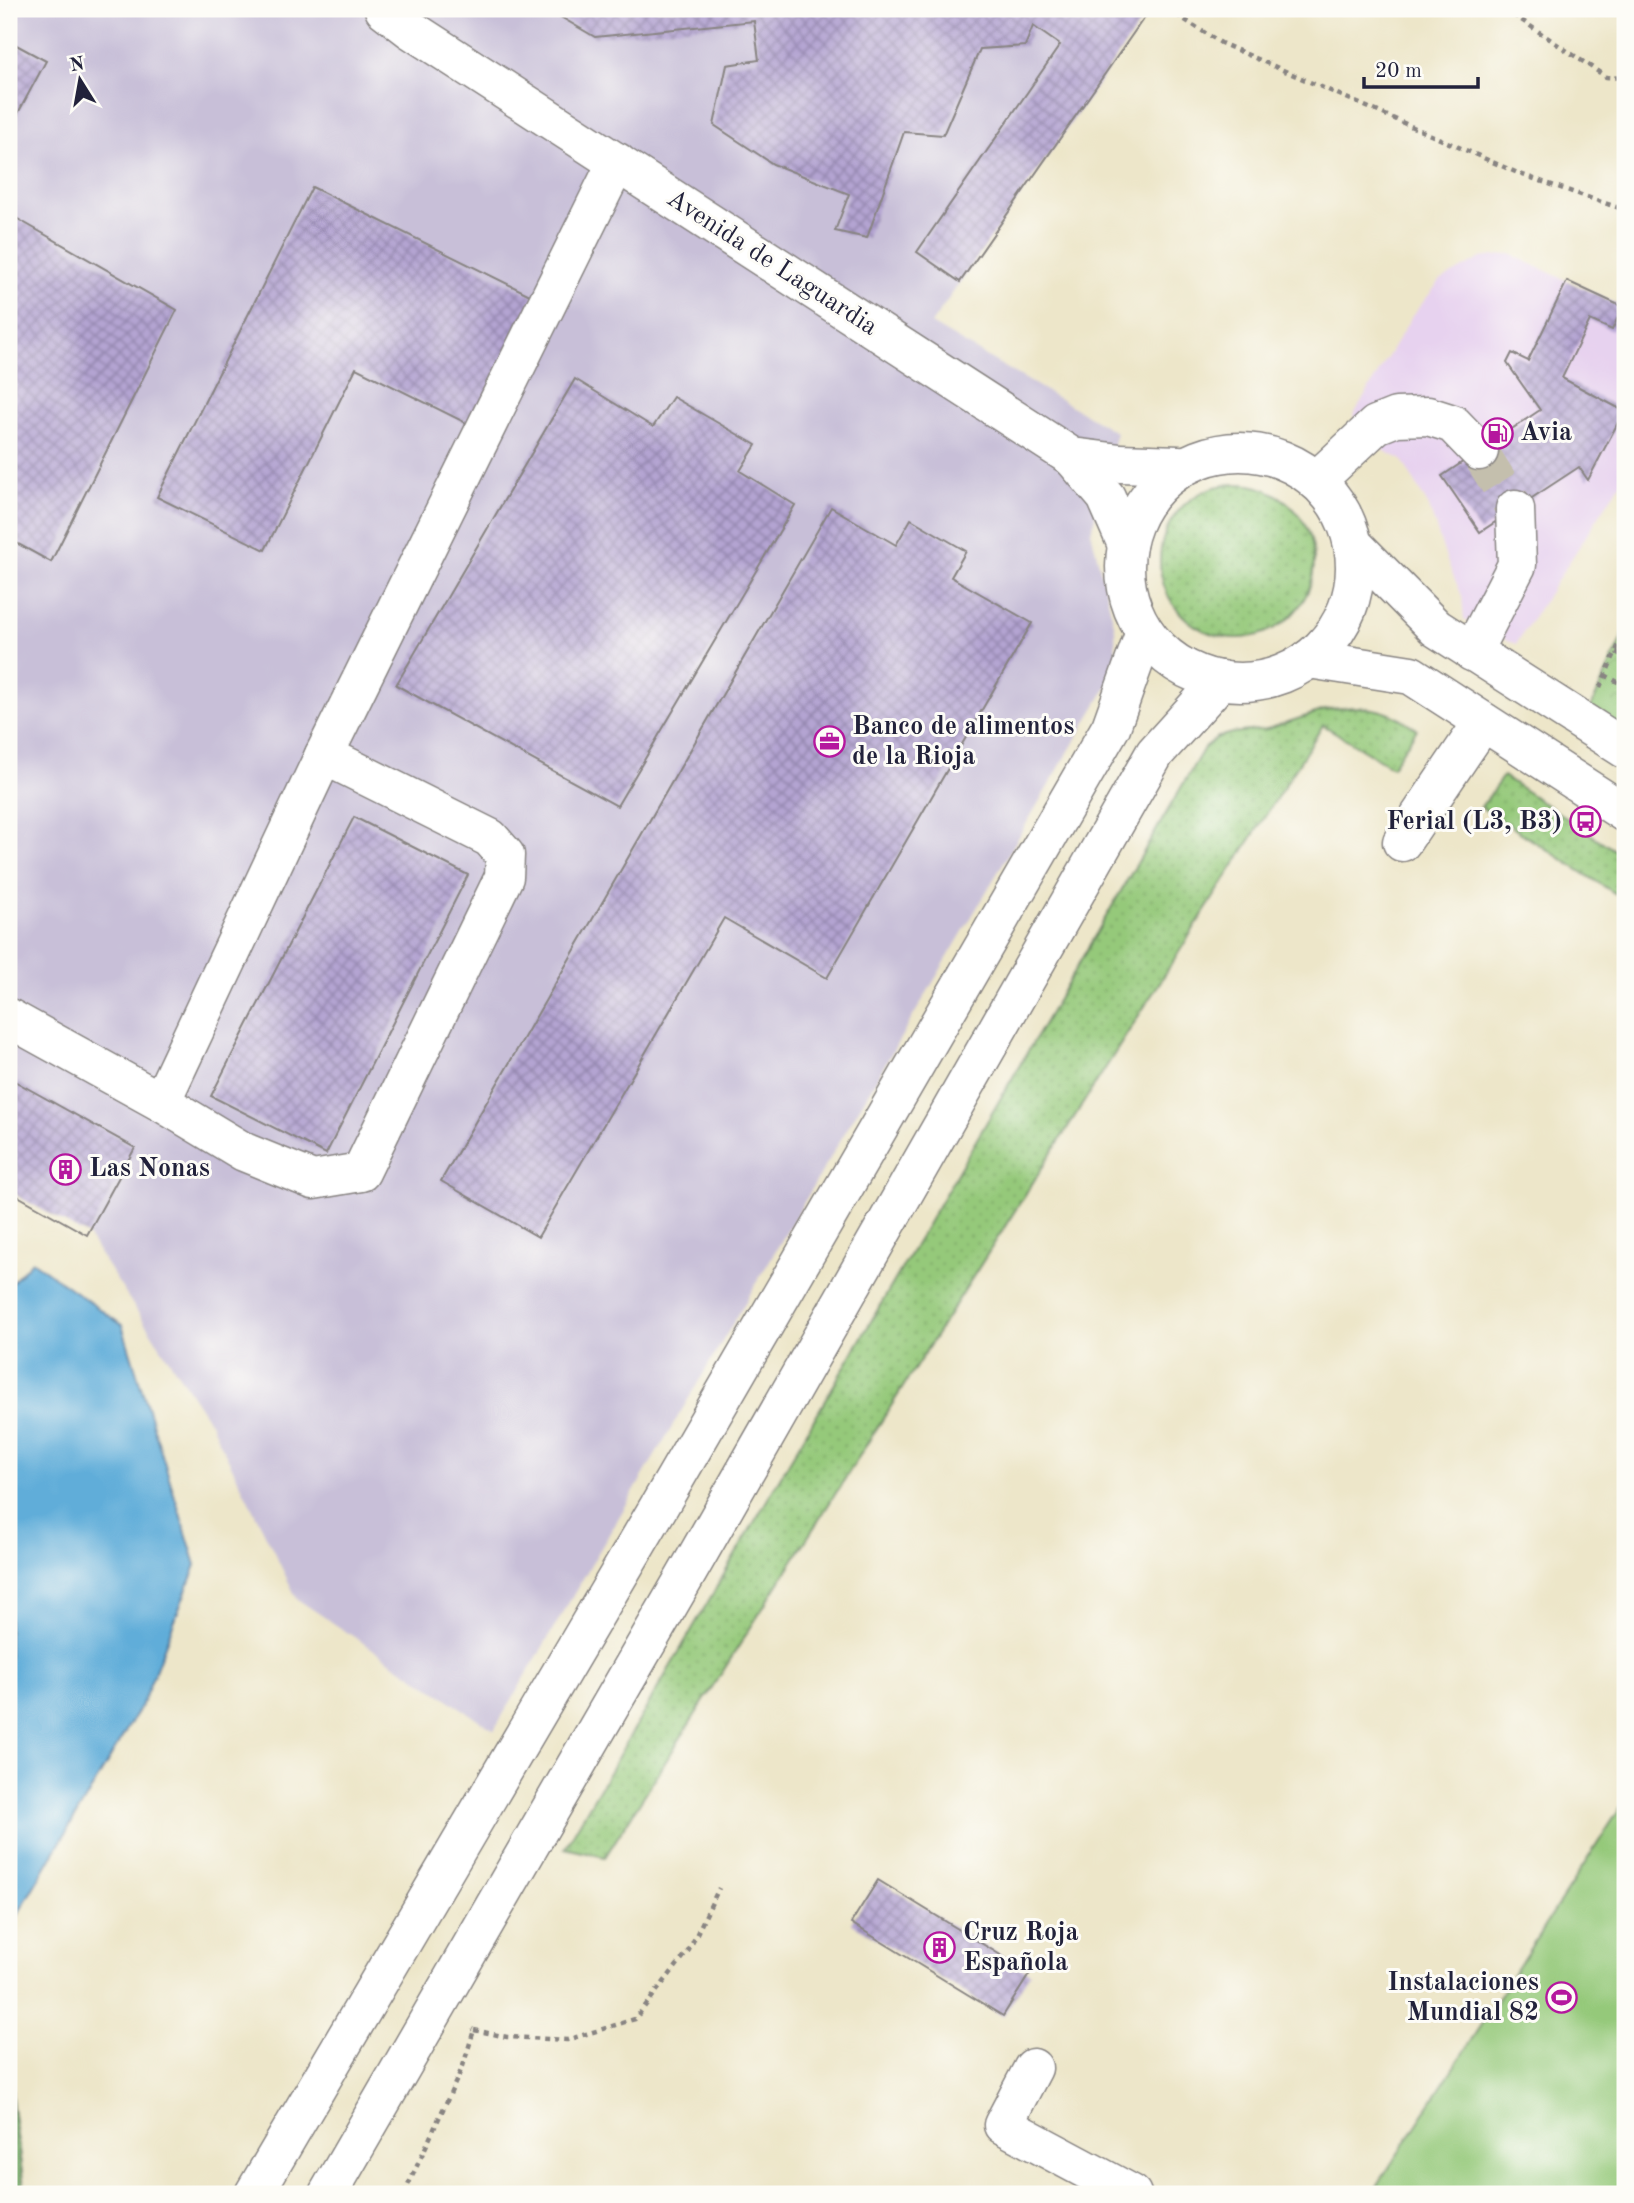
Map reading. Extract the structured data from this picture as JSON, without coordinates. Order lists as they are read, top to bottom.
{
  "streets": {
    "main road": ["Avenida de Laguardia"]
  },
  "places": {
    "fuel station": ["Avia"],
    "office": ["Banco de alimentos de la Rioja"],
    "bus stop": ["Ferial (L3, B3)"],
    "building": ["Las Nonas", "Cruz Roja Española"],
    "sports": ["Instalaciones Mundial 82"]
  },
  "scale_bar": "20 m",
  "north": "top"
}
